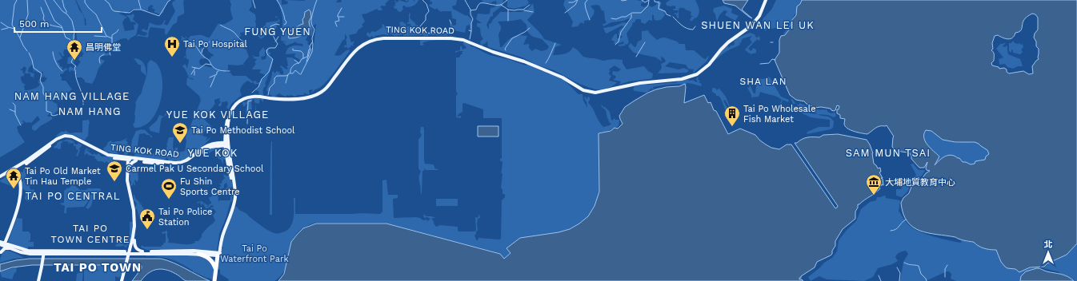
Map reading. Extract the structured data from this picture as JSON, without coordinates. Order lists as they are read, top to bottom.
{
  "streets": {
    "main road": ["TING KOK ROAD"]
  },
  "districts": [
    "SHUEN WAN LEI UK",
    "FUNG YUEN",
    "SHA LAN",
    "NAM HANG VILLAGE",
    "NAM HANG",
    "YUE KOK VILLAGE",
    "YUE KOK",
    "SAM MUN TSAI",
    "TAI PO CENTRAL",
    "TAI PO TOWN CENTRE",
    "TAI PO TOWN"
  ],
  "parks": ["Tai Po Waterfront Park"],
  "places": {
    "hospital": ["Tai Po Hospital"],
    "temple": ["昌明佛堂", "Tai Po Old Market Tin Hau Temple"],
    "building": ["Tai Po Wholesale Fish Market"],
    "school or university": ["Tai Po Methodist School", "Carmel Pak U Secondary School"],
    "museum": ["大埔地質教育中心"],
    "sports": ["Fu Shin Sports Centre"],
    "public building": ["Tai Po Police Station"]
  },
  "scale_bar": "500 m",
  "north": "top"
}
